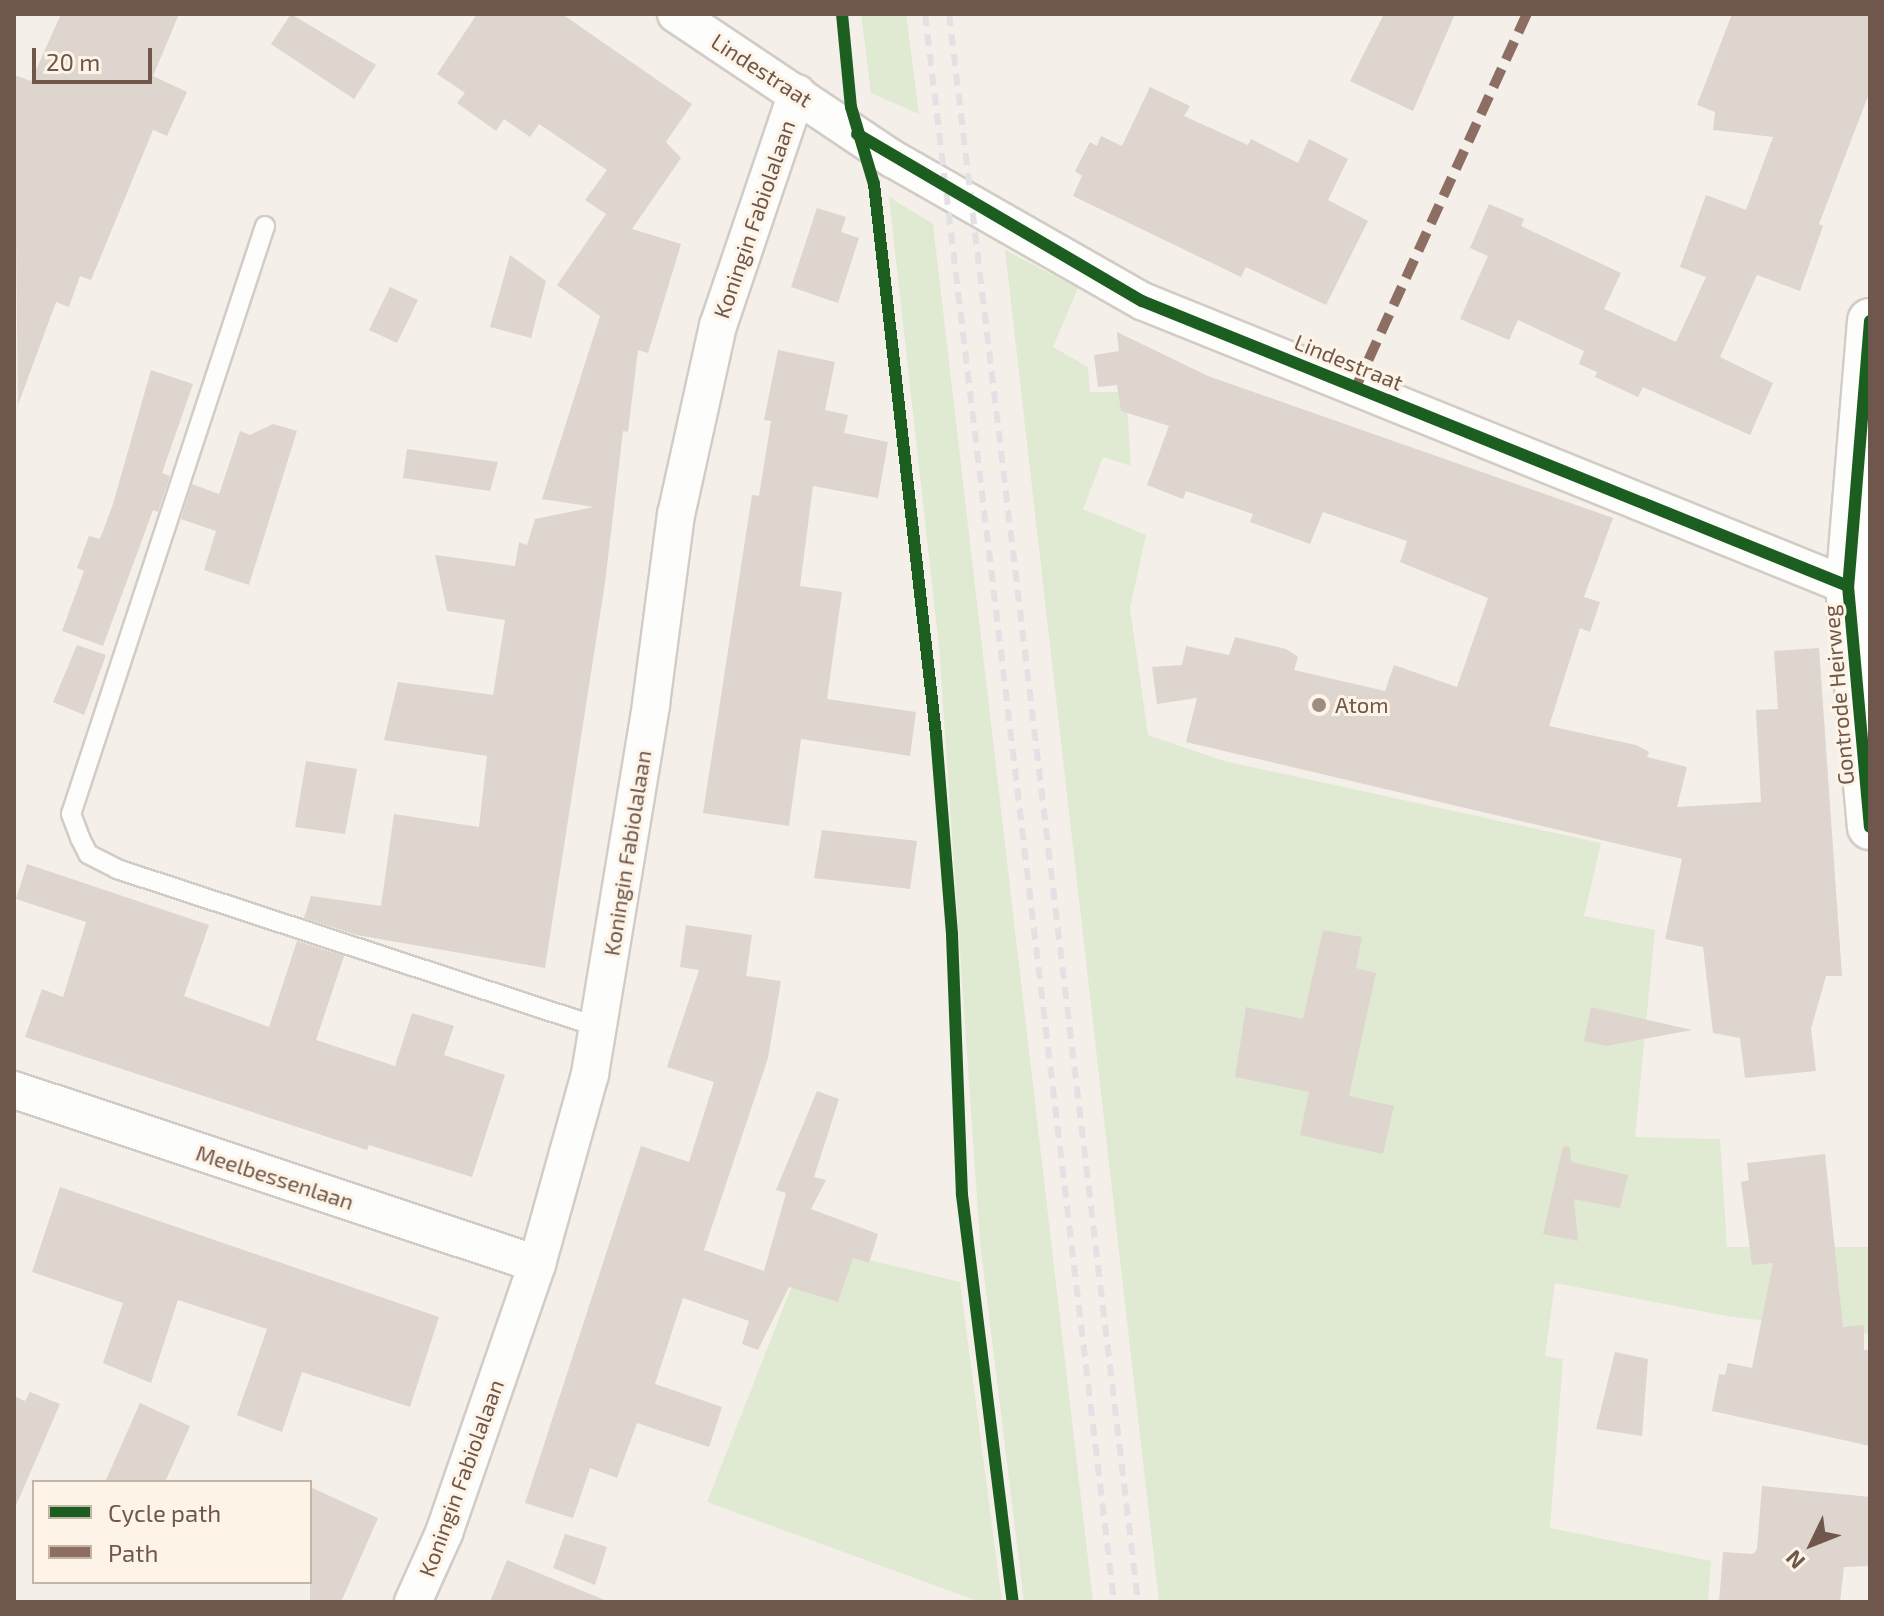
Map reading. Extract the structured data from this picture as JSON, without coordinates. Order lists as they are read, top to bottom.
{
  "streets": {
    "street": [
      "Lindestraat",
      "Koningin Fabiolalaan",
      "Gontrode Heirweg",
      "Meelbessenlaan"
    ]
  },
  "crossings": [
    ["Lindestraat", "Koningin Fabiolalaan"],
    ["Lindestraat", "Gontrode Heirweg"],
    ["Koningin Fabiolalaan", "Meelbessenlaan"]
  ],
  "places": ["Atom"],
  "legend": ["Cycle path", "Path"],
  "scale_bar": "20 m",
  "north": "bottom left"
}
